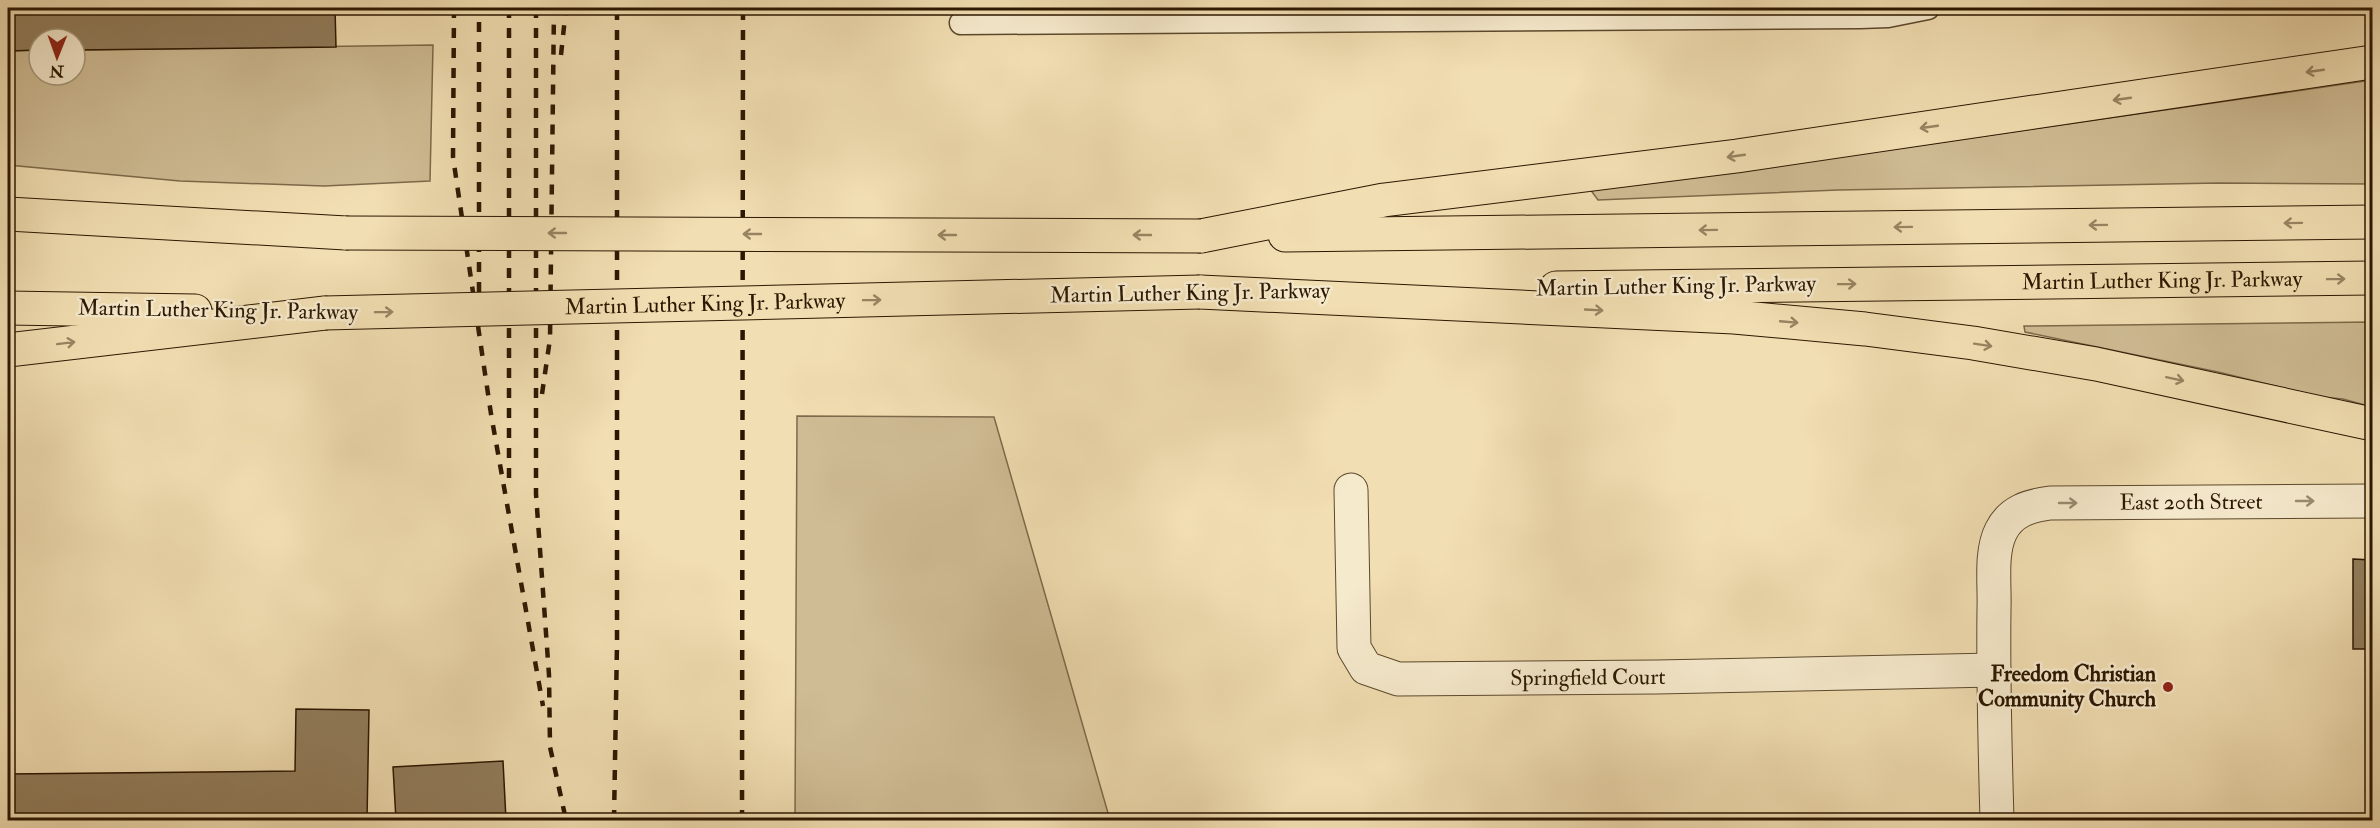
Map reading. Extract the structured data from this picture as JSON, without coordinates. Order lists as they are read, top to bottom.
{
  "streets": {
    "highway": ["Martin Luther King Jr. Parkway"],
    "street": ["East 20th Street", "Springfield Court"]
  },
  "crossings": [
    ["East 20th Street", "Springfield Court"]
  ],
  "places": ["Freedom Christian Community Church"],
  "north": "bottom"
}
